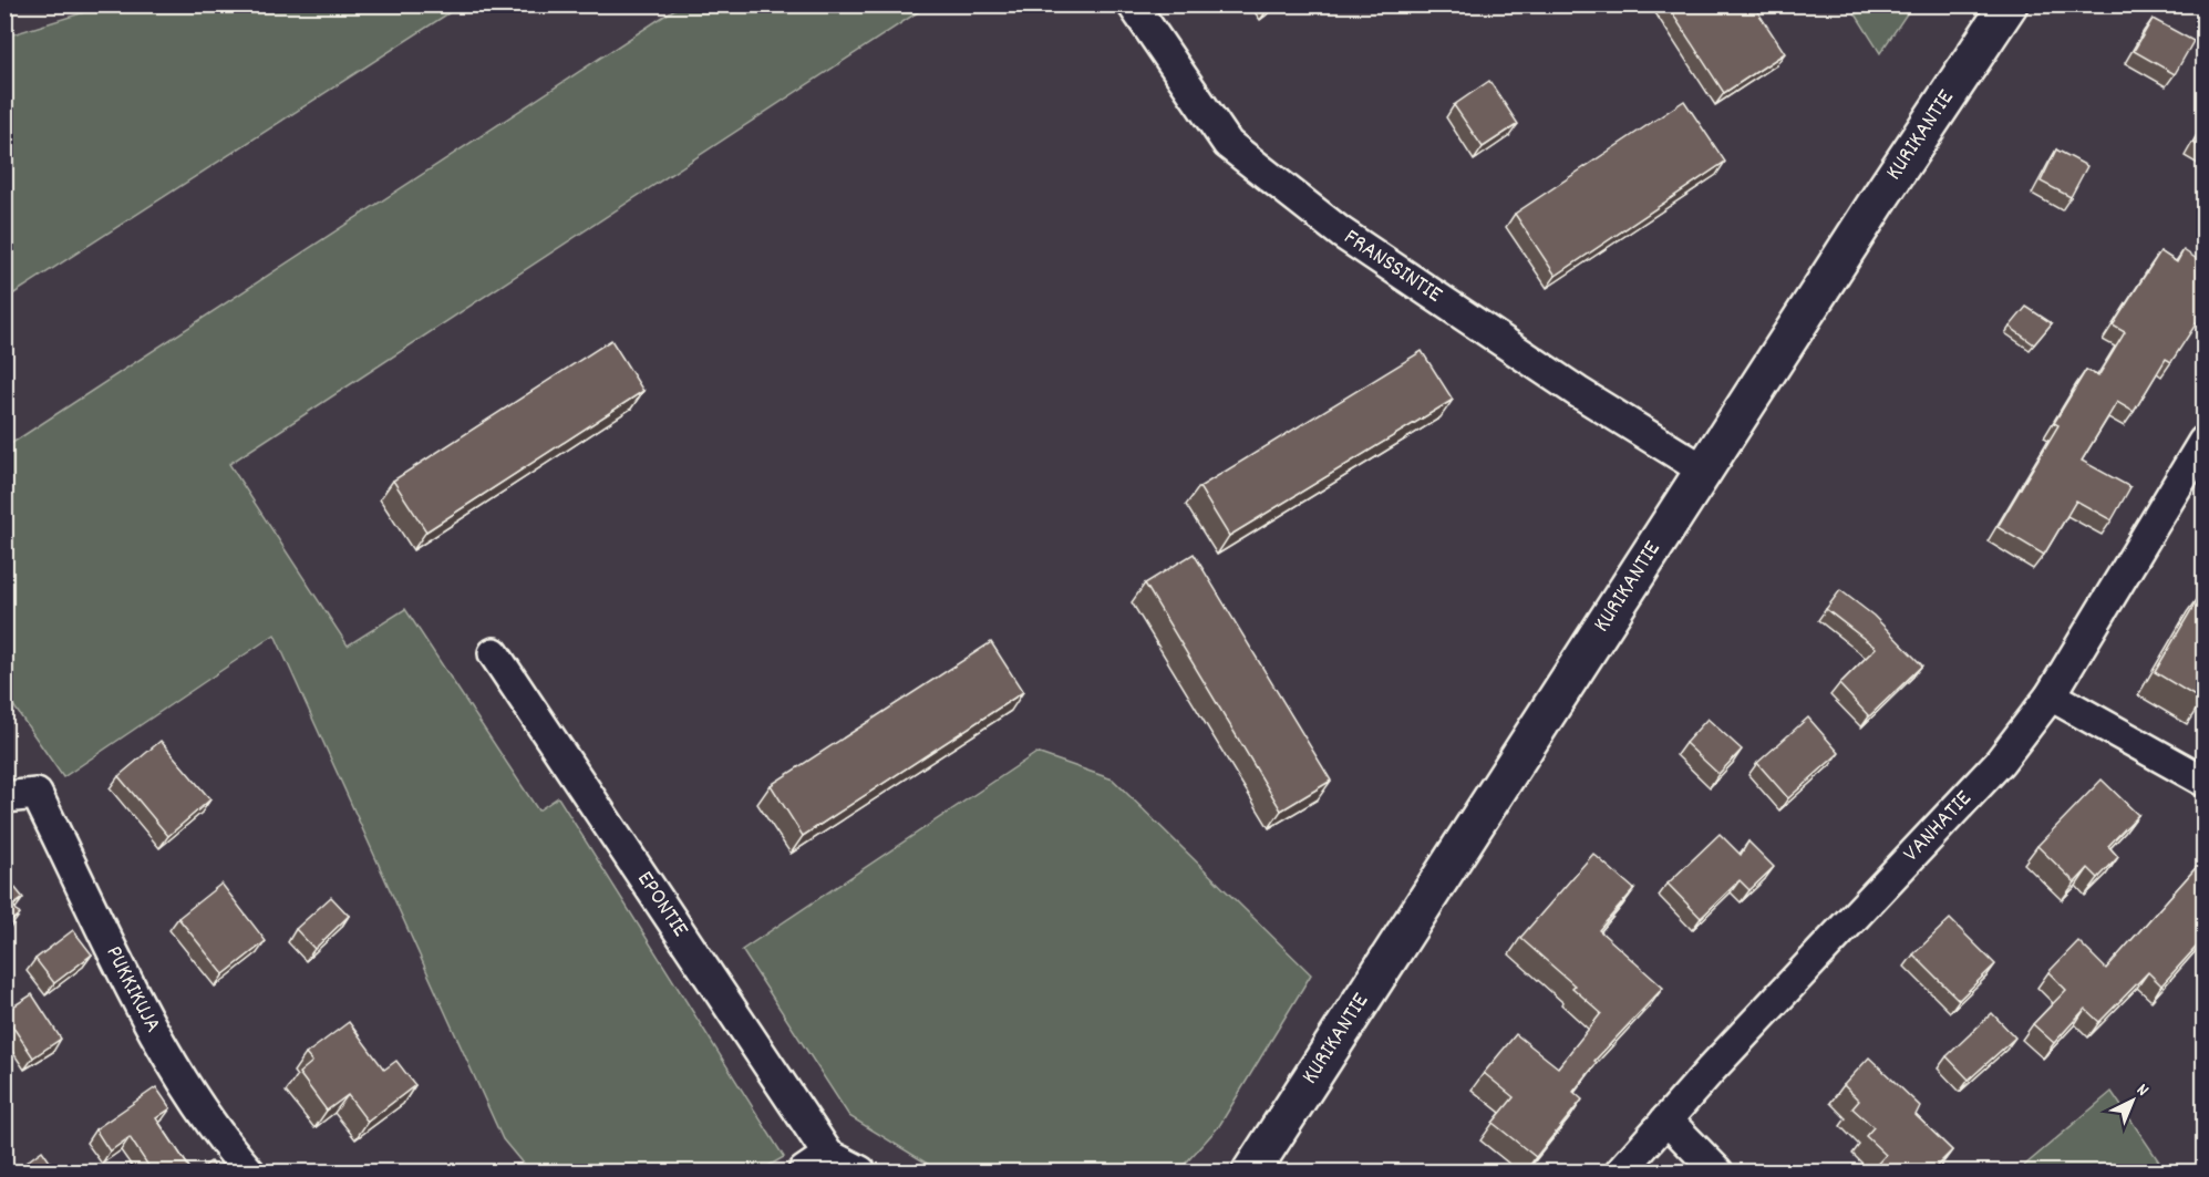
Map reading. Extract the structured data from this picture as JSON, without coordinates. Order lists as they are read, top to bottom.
{
  "streets": {
    "street": [
      "KURIKANTIE",
      "FRANSSINTIE",
      "VANHATIE",
      "EPONTIE",
      "PUKKIKUJA"
    ]
  },
  "crossings": [
    ["KURIKANTIE", "FRANSSINTIE"]
  ],
  "north": "top right"
}
